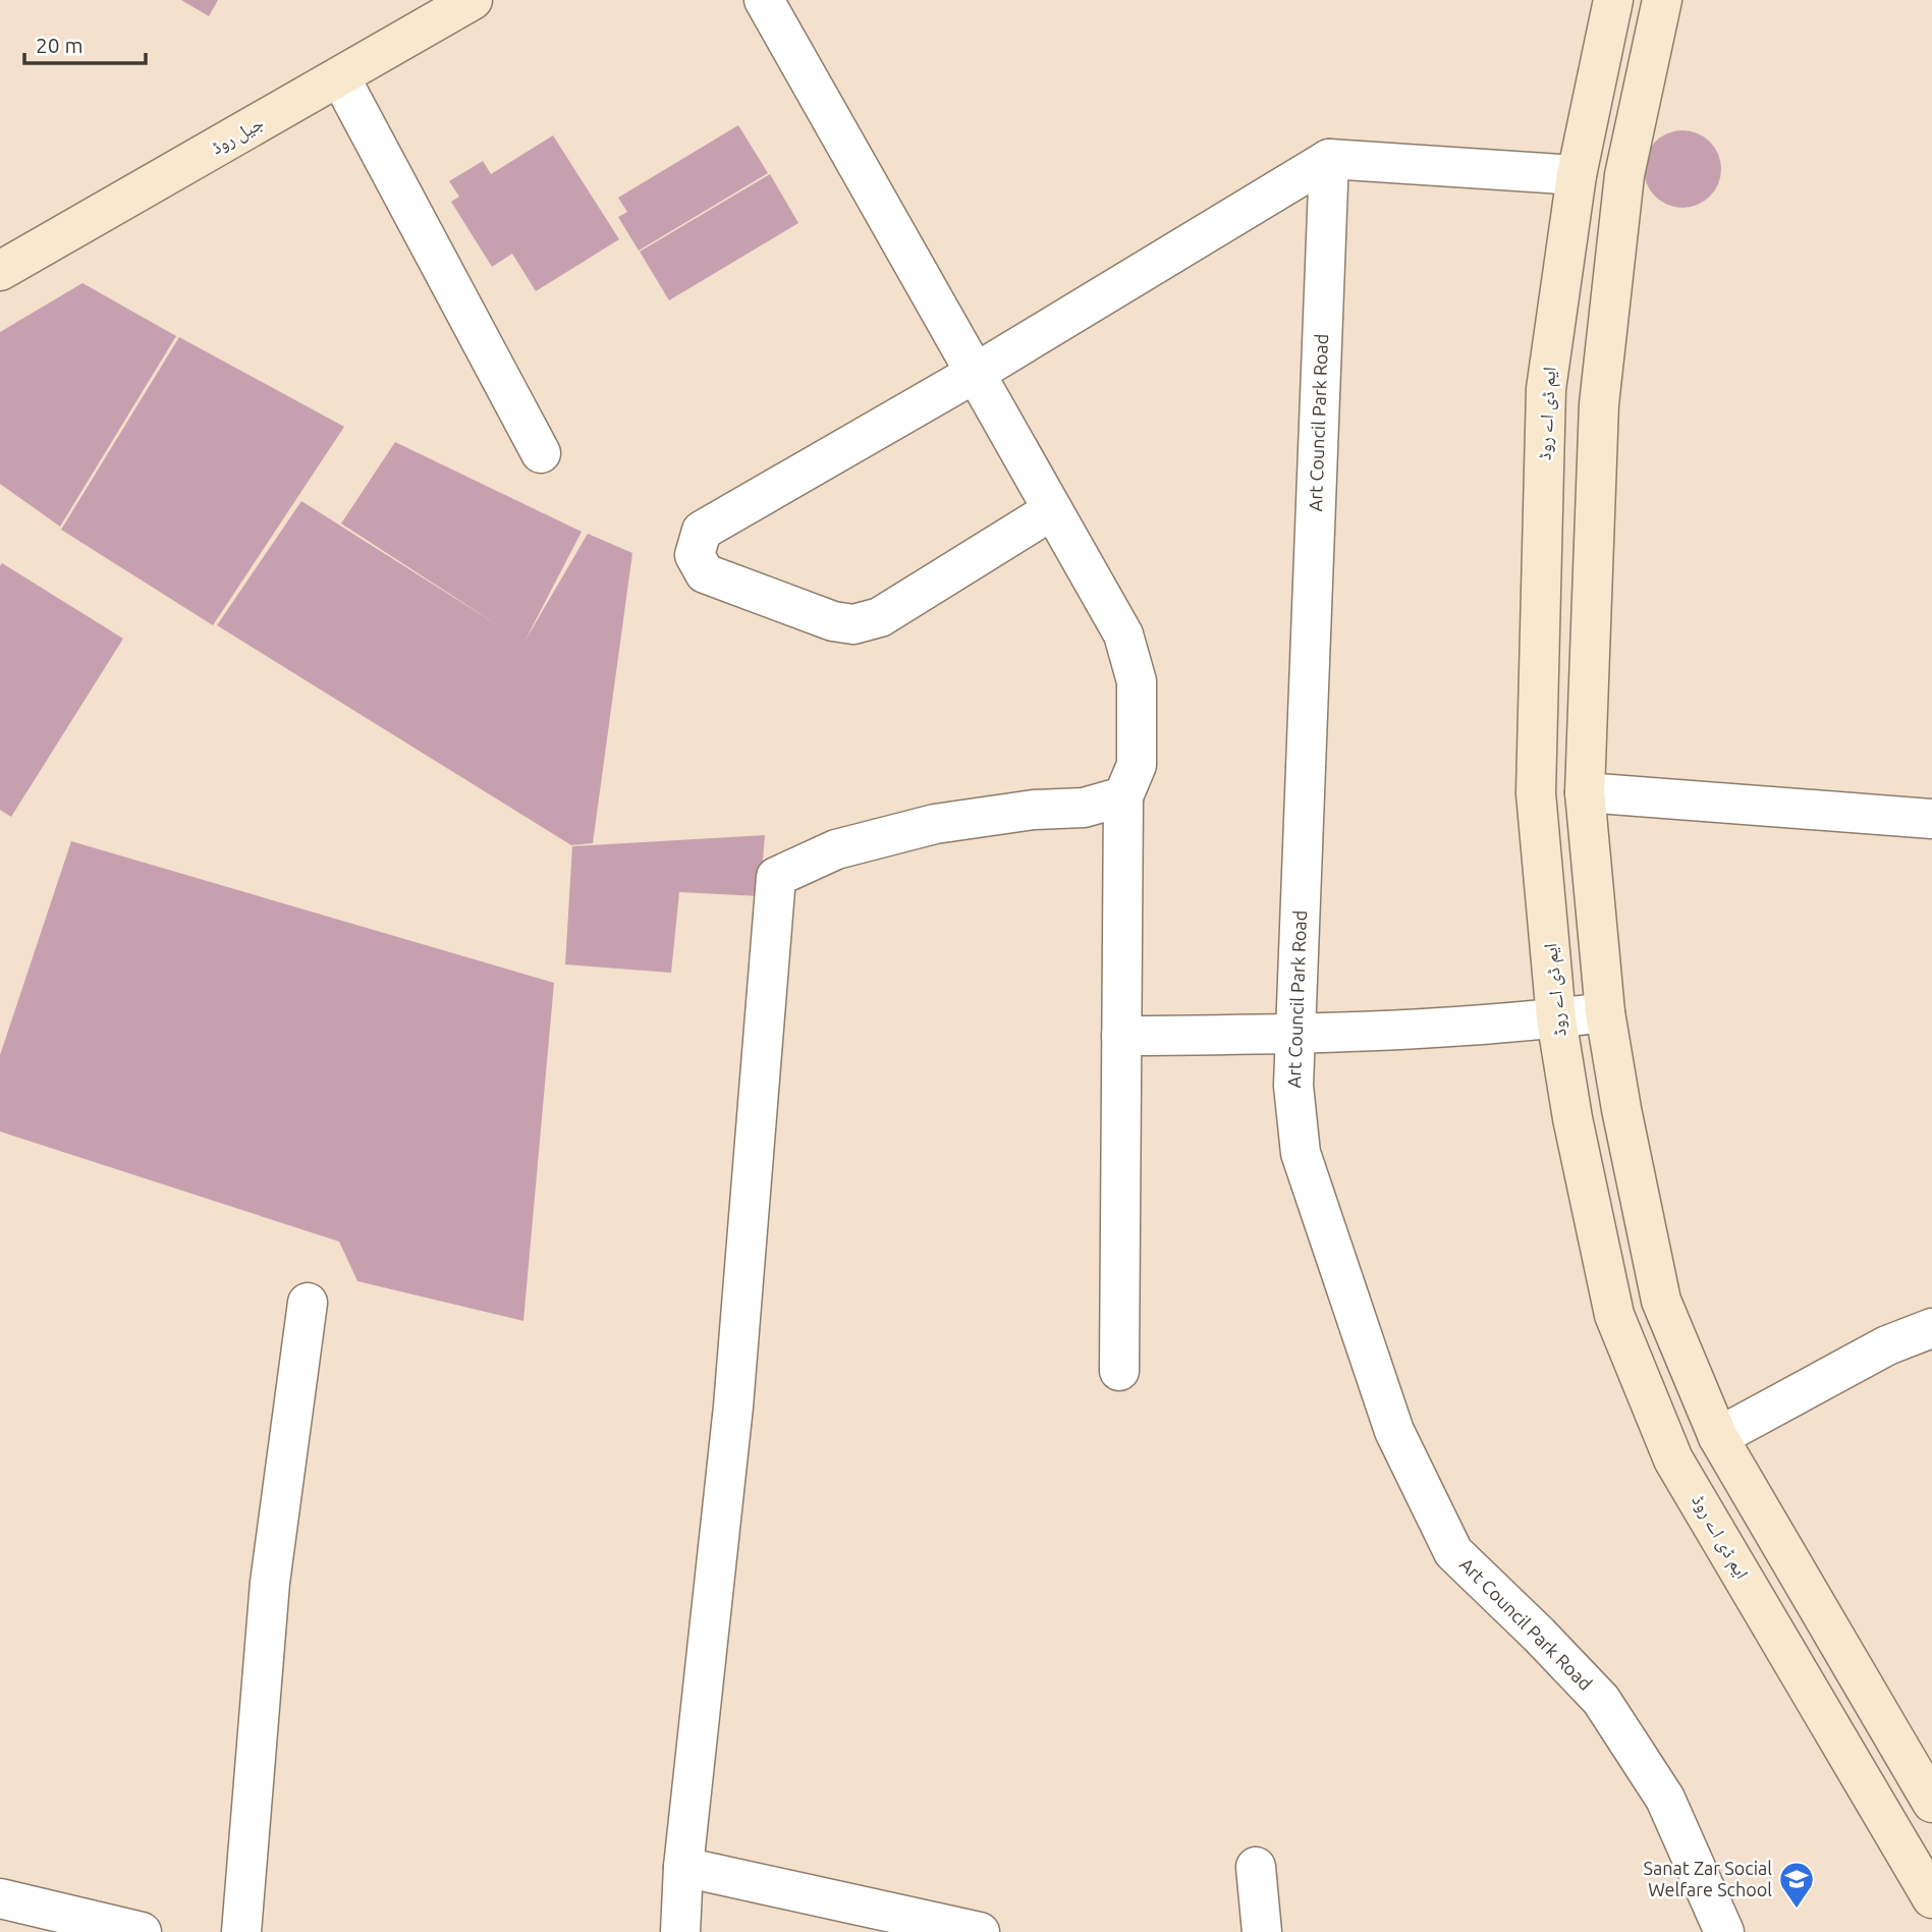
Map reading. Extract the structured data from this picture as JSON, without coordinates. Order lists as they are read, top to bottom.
{
  "streets": {
    "main road": ["جیل روڈ", "ایم ڈی اے روڈ"],
    "street": ["Art Council Park Road"]
  },
  "places": {
    "school or university": ["Sanat Zar Social Welfare School"]
  },
  "scale_bar": "20 m"
}
